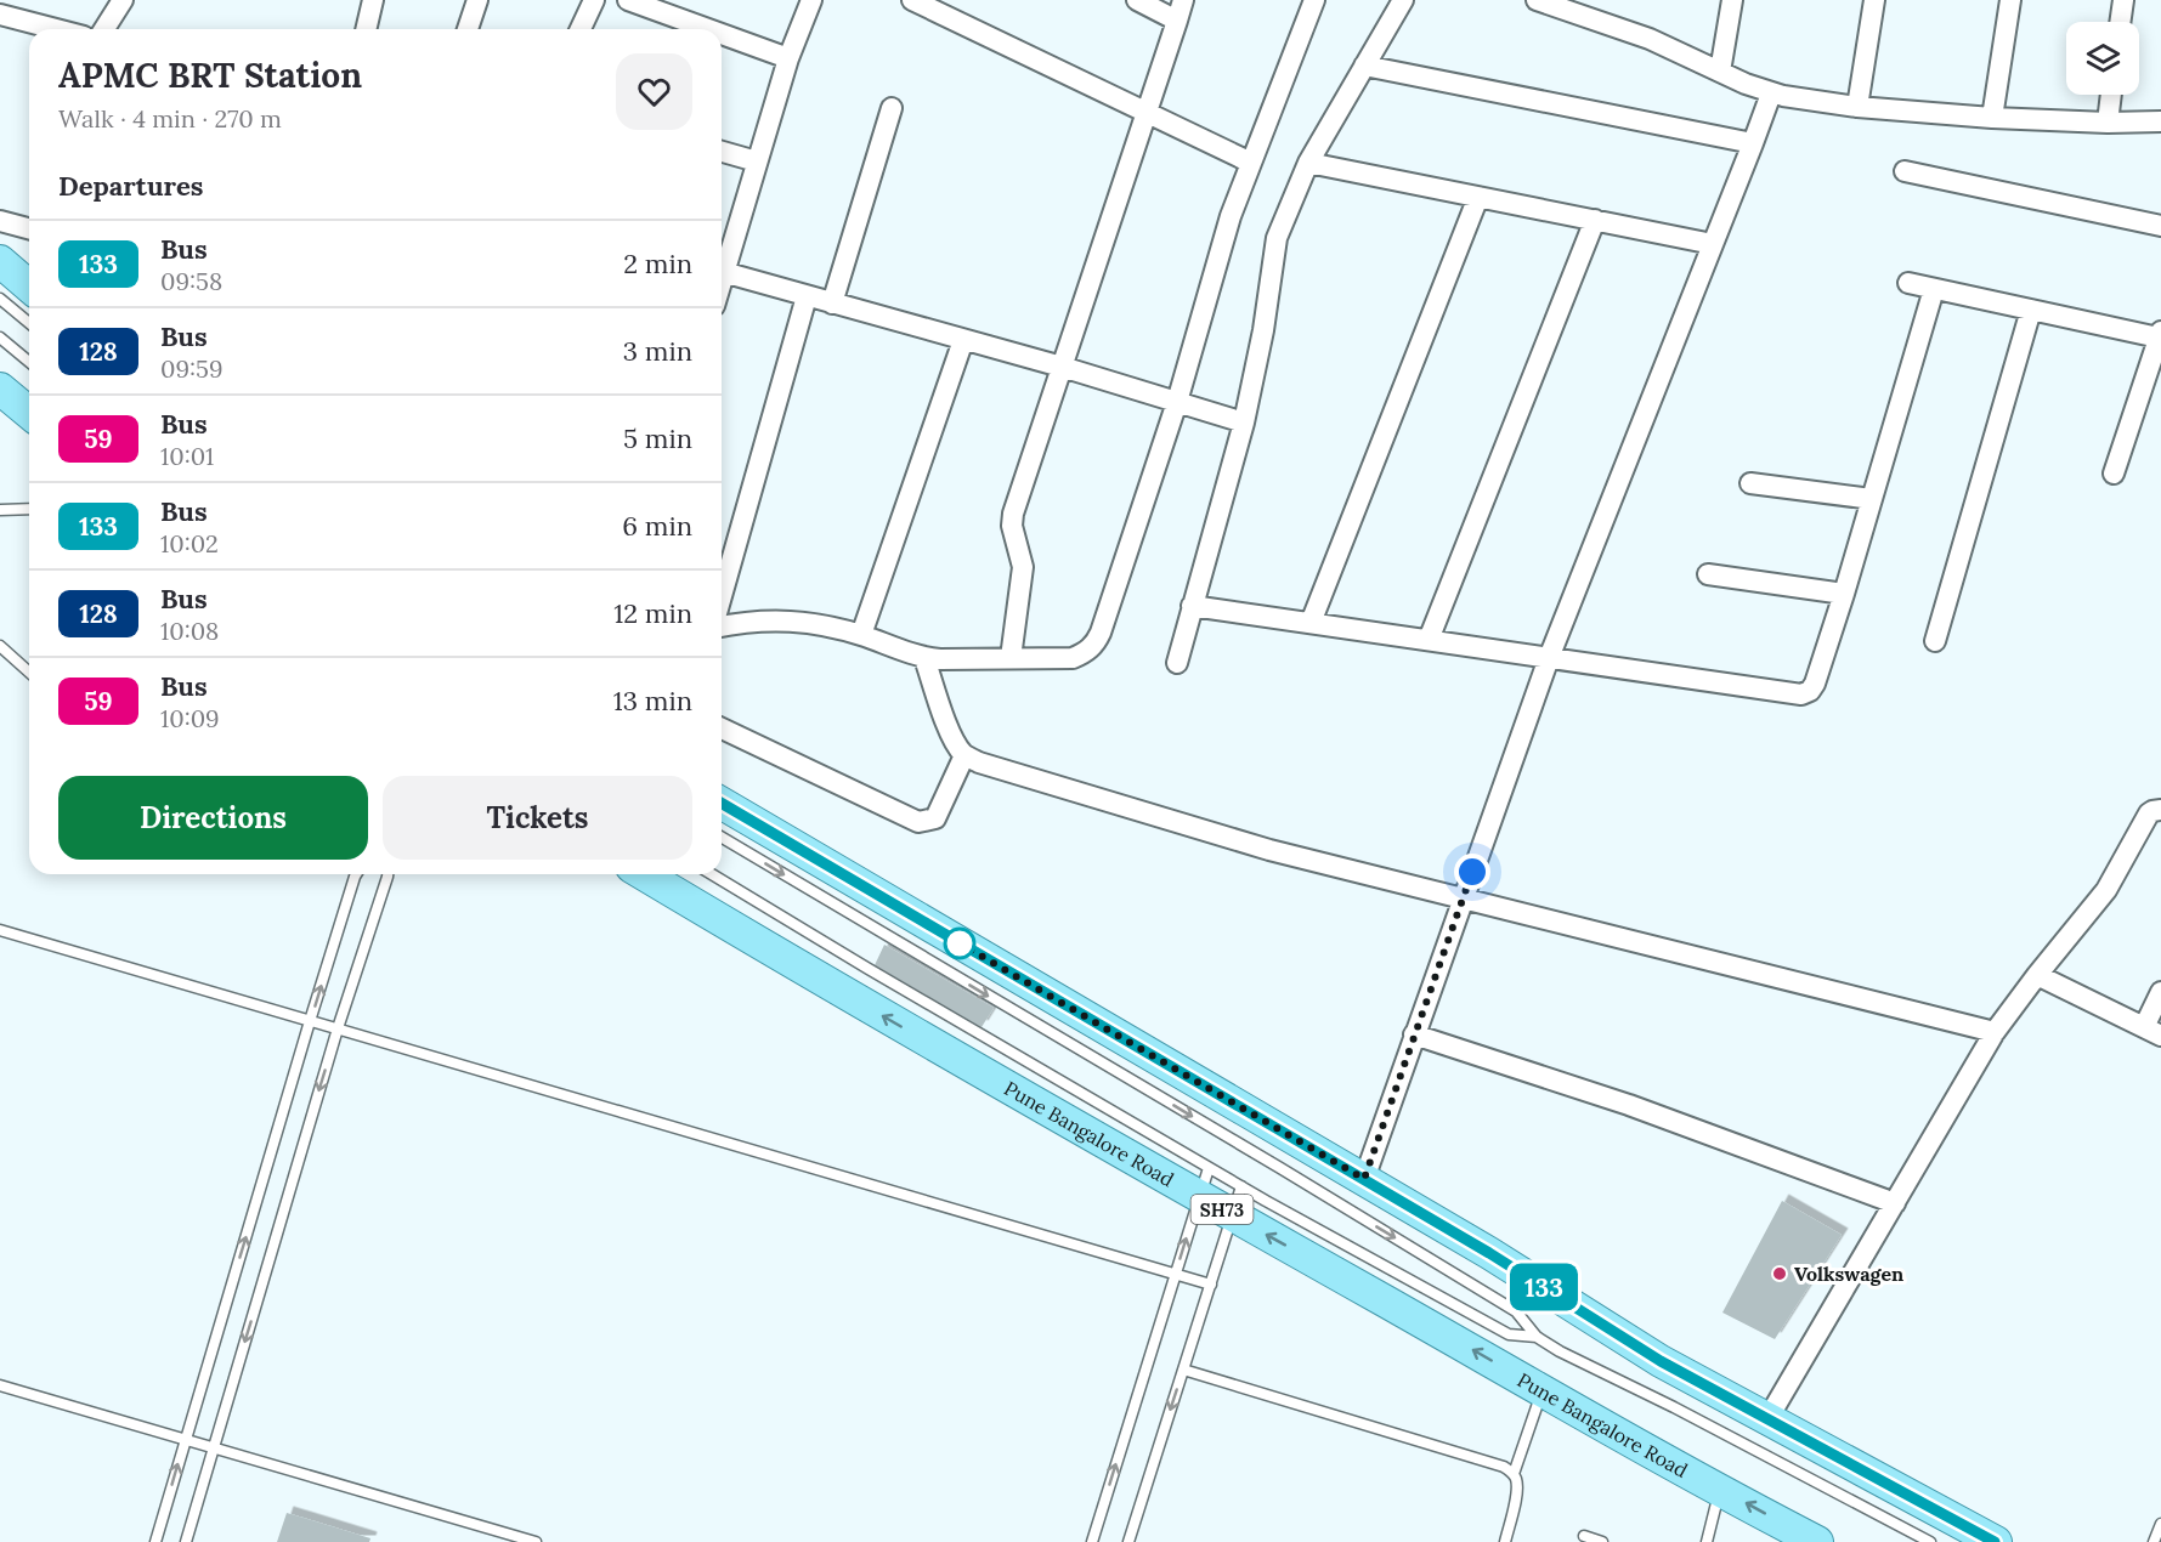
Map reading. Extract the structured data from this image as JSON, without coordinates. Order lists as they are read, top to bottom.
{
  "streets": {
    "main road": ["Pune Bangalore Road", "SH73"]
  },
  "places": ["Volkswagen"],
  "lines": ["bus line 133"],
  "page": {
    "on_map": "133",
    "heading": [
      ["APMC BRT Station", "Walk · 4 min · 270 m"],
      "Departures"
    ],
    "list": [
      {
        "mark": "133",
        "name": "Bus",
        "note": "09:58",
        "value": "2 min"
      },
      {
        "mark": "128",
        "name": "Bus",
        "note": "09:59",
        "value": "3 min"
      },
      {
        "mark": "59",
        "name": "Bus",
        "note": "10:01",
        "value": "5 min"
      },
      {
        "mark": "133",
        "name": "Bus",
        "note": "10:02",
        "value": "6 min"
      },
      {
        "mark": "128",
        "name": "Bus",
        "note": "10:08",
        "value": "12 min"
      },
      {
        "mark": "59",
        "name": "Bus",
        "note": "10:09",
        "value": "13 min"
      }
    ],
    "buttons": ["Directions", "Tickets"]
  }
}
